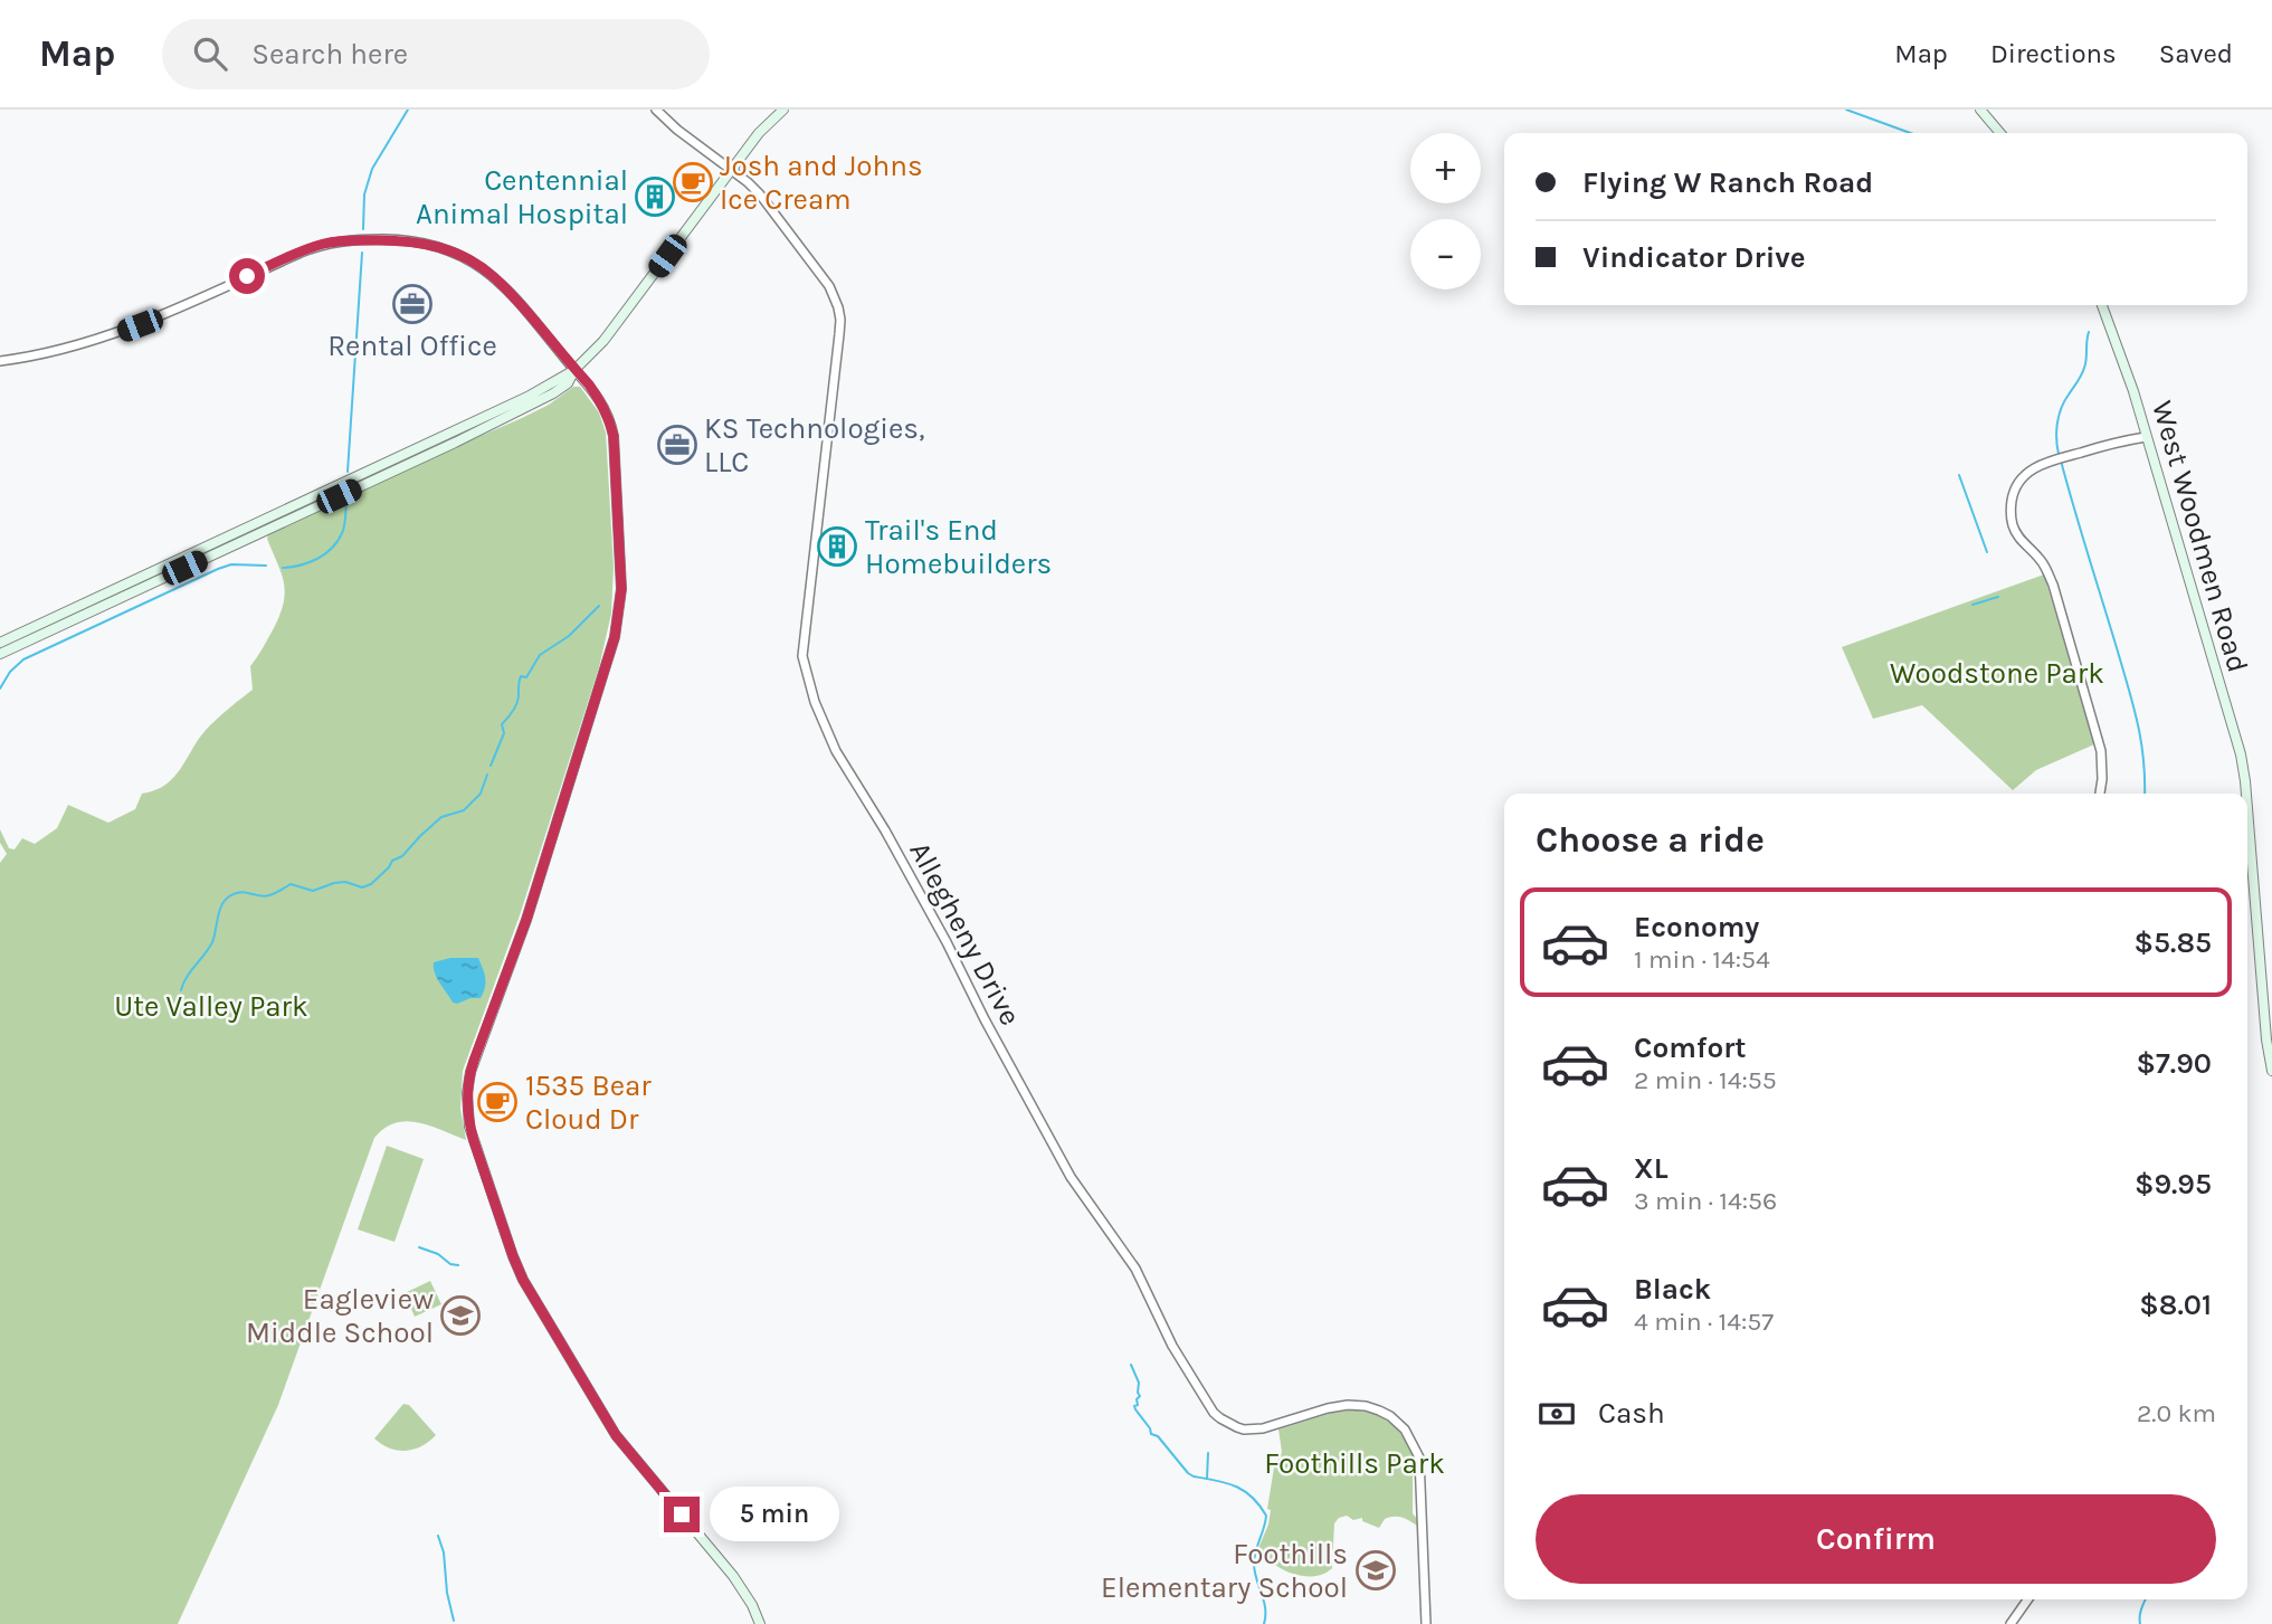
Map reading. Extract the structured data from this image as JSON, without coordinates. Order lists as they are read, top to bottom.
{
  "streets": {
    "main road": ["West Woodmen Road"],
    "street": ["Allegheny Drive"]
  },
  "parks": ["Woodstone Park", "Ute Valley Park", "Foothills Park"],
  "places": {
    "cafe": ["Josh and Johns Ice Cream", "1535 Bear Cloud Dr"],
    "building": ["Centennial Animal Hospital", "Trail's End Homebuilders"],
    "office": ["Rental Office", "KS Technologies, LLC"],
    "school or university": ["Eagleview Middle School", "Foothills Elementary School"]
  },
  "page": {
    "header": "Map",
    "search": "Search here",
    "nav": ["Map", "Directions", "Saved"],
    "map_buttons": ["+", "−"],
    "banner": ["Flying W Ranch Road", "Vindicator Drive"],
    "heading": "Choose a ride",
    "list": [
      {
        "name": "Economy",
        "note": "1 min · 14:54",
        "value": "$5.85"
      },
      {
        "name": "Comfort",
        "note": "2 min · 14:55",
        "value": "$7.90"
      },
      {
        "name": "XL",
        "note": "3 min · 14:56",
        "value": "$9.95"
      },
      {
        "name": "Black",
        "note": "4 min · 14:57",
        "value": "$8.01"
      }
    ],
    "pay": ["Cash", "2.0 km"],
    "buttons": "Confirm",
    "bubble": "5 min"
  }
}
